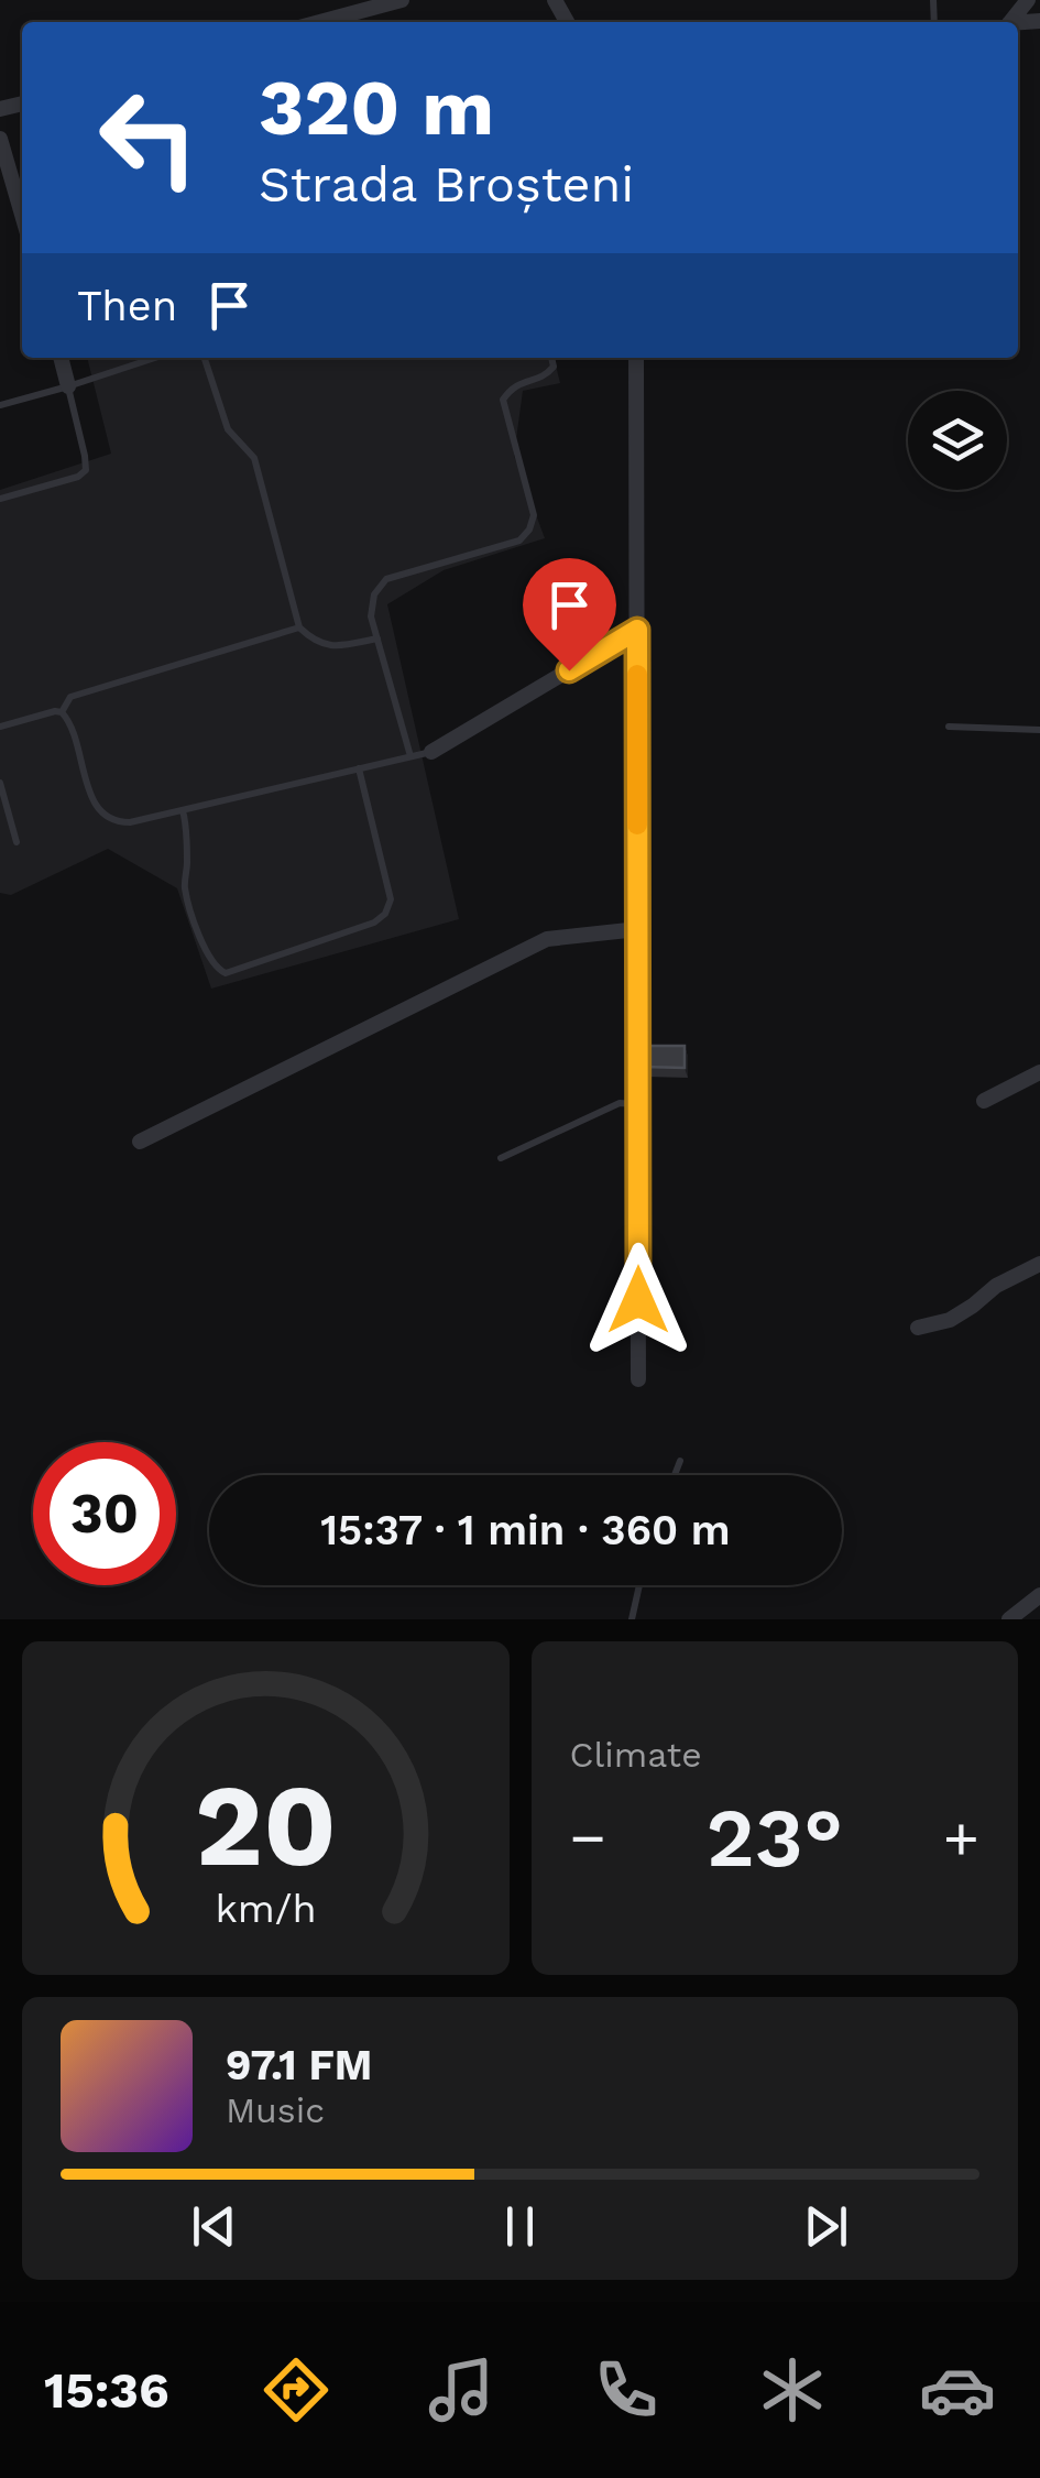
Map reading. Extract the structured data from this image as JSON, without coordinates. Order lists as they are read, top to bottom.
{
  "page": {
    "turn": ["320 m", "Strada Broșteni"],
    "then": "Then",
    "limit": "30",
    "trip": "15:37 · 1 min · 360 m",
    "tile": "Climate",
    "heat": ["−", "23°", "+"],
    "song": ["97.1 FM", "Music"],
    "tabs": "15:36",
    "gauge": ["20", "km/h"]
  }
}
